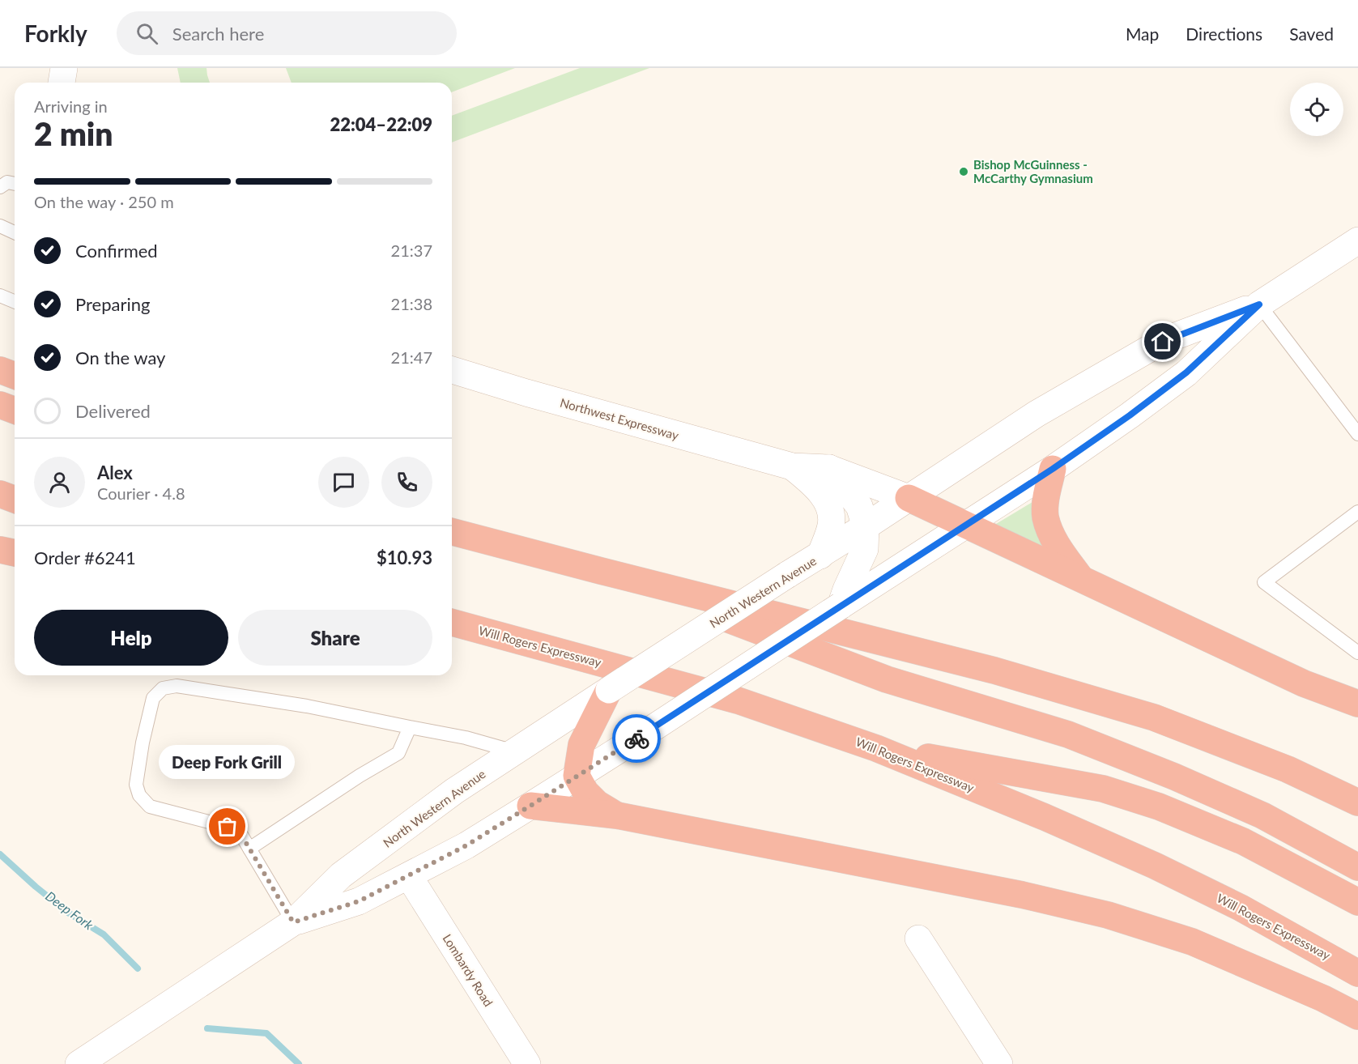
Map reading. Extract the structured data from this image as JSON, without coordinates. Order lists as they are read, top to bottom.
{
  "streets": {
    "highway": ["Will Rogers Expressway"],
    "main road": ["Northwest Expressway", "North Western Avenue", "Lombardy Road"]
  },
  "crossings": [
    ["Northwest Expressway", "North Western Avenue"],
    ["North Western Avenue", "Lombardy Road"]
  ],
  "water": ["Deep Fork"],
  "places": ["Bishop McGuinness - McCarthy Gymnasium", "Deep Fork Grill"],
  "page": {
    "header": "Forkly",
    "search": "Search here",
    "nav": ["Map", "Directions", "Saved"],
    "heading": ["2 min", "Arriving in", "22:04–22:09"],
    "panel": [
      "Alex",
      "Courier · 4.8",
      "Order #6241",
      "$10.93"
    ],
    "bar": "On the way · 250 m",
    "list": [
      ["Confirmed", "21:37"],
      ["Preparing", "21:38"],
      ["On the way", "21:47"],
      "Delivered"
    ],
    "buttons": ["Help", "Share"],
    "bubble": "Deep Fork Grill"
  }
}
